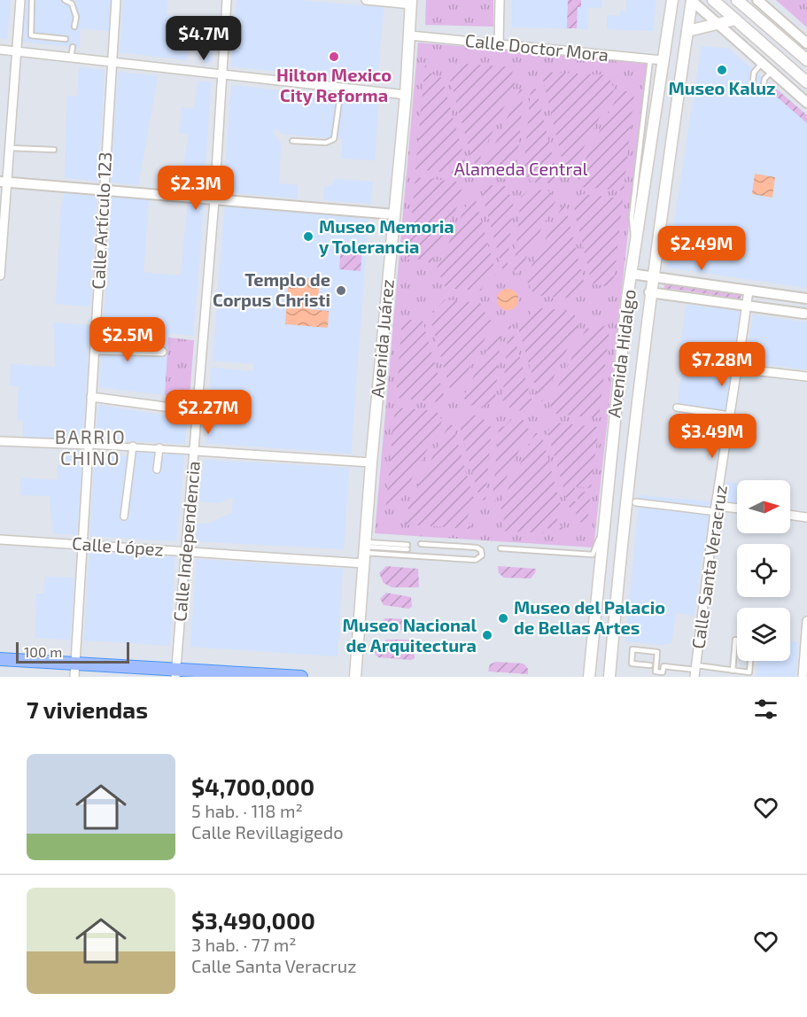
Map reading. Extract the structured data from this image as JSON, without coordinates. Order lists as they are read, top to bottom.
{
  "streets": {
    "main road": ["Avenida Juárez", "Avenida Hidalgo"],
    "street": [
      "Calle Doctor Mora",
      "Calle Artículo 123",
      "Calle Independencia",
      "Calle López",
      "Calle Santa Veracruz"
    ]
  },
  "crossings": [
    ["Calle Doctor Mora", "Avenida Juárez"],
    ["Calle Doctor Mora", "Avenida Hidalgo"],
    ["Calle Artículo 123", "Calle López"],
    ["Avenida Juárez", "Calle López"],
    ["Calle Independencia", "Calle López"]
  ],
  "districts": ["BARRIO CHINO"],
  "parks": ["Alameda Central"],
  "places": [
    "Hilton Mexico City Reforma",
    "Museo Kaluz",
    "Museo Memoria y Tolerancia",
    "Templo de Corpus Christi",
    "Museo del Palacio de Bellas Artes",
    "Museo Nacional de Arquitectura"
  ],
  "scale_bar": "100 m",
  "north": "right",
  "page": {
    "price": [
      "$4.7M",
      "$2.3M",
      "$2.49M",
      "$2.5M",
      "$7.28M",
      "$2.27M",
      "$3.49M"
    ],
    "scale": "100 m",
    "heading": "7 viviendas",
    "list": [
      {
        "name": "$4,700,000",
        "note": "5 hab. · 118 m² · Calle Revillagigedo"
      },
      {
        "name": "$3,490,000",
        "note": "3 hab. · 77 m² · Calle Santa Veracruz"
      }
    ]
  }
}
